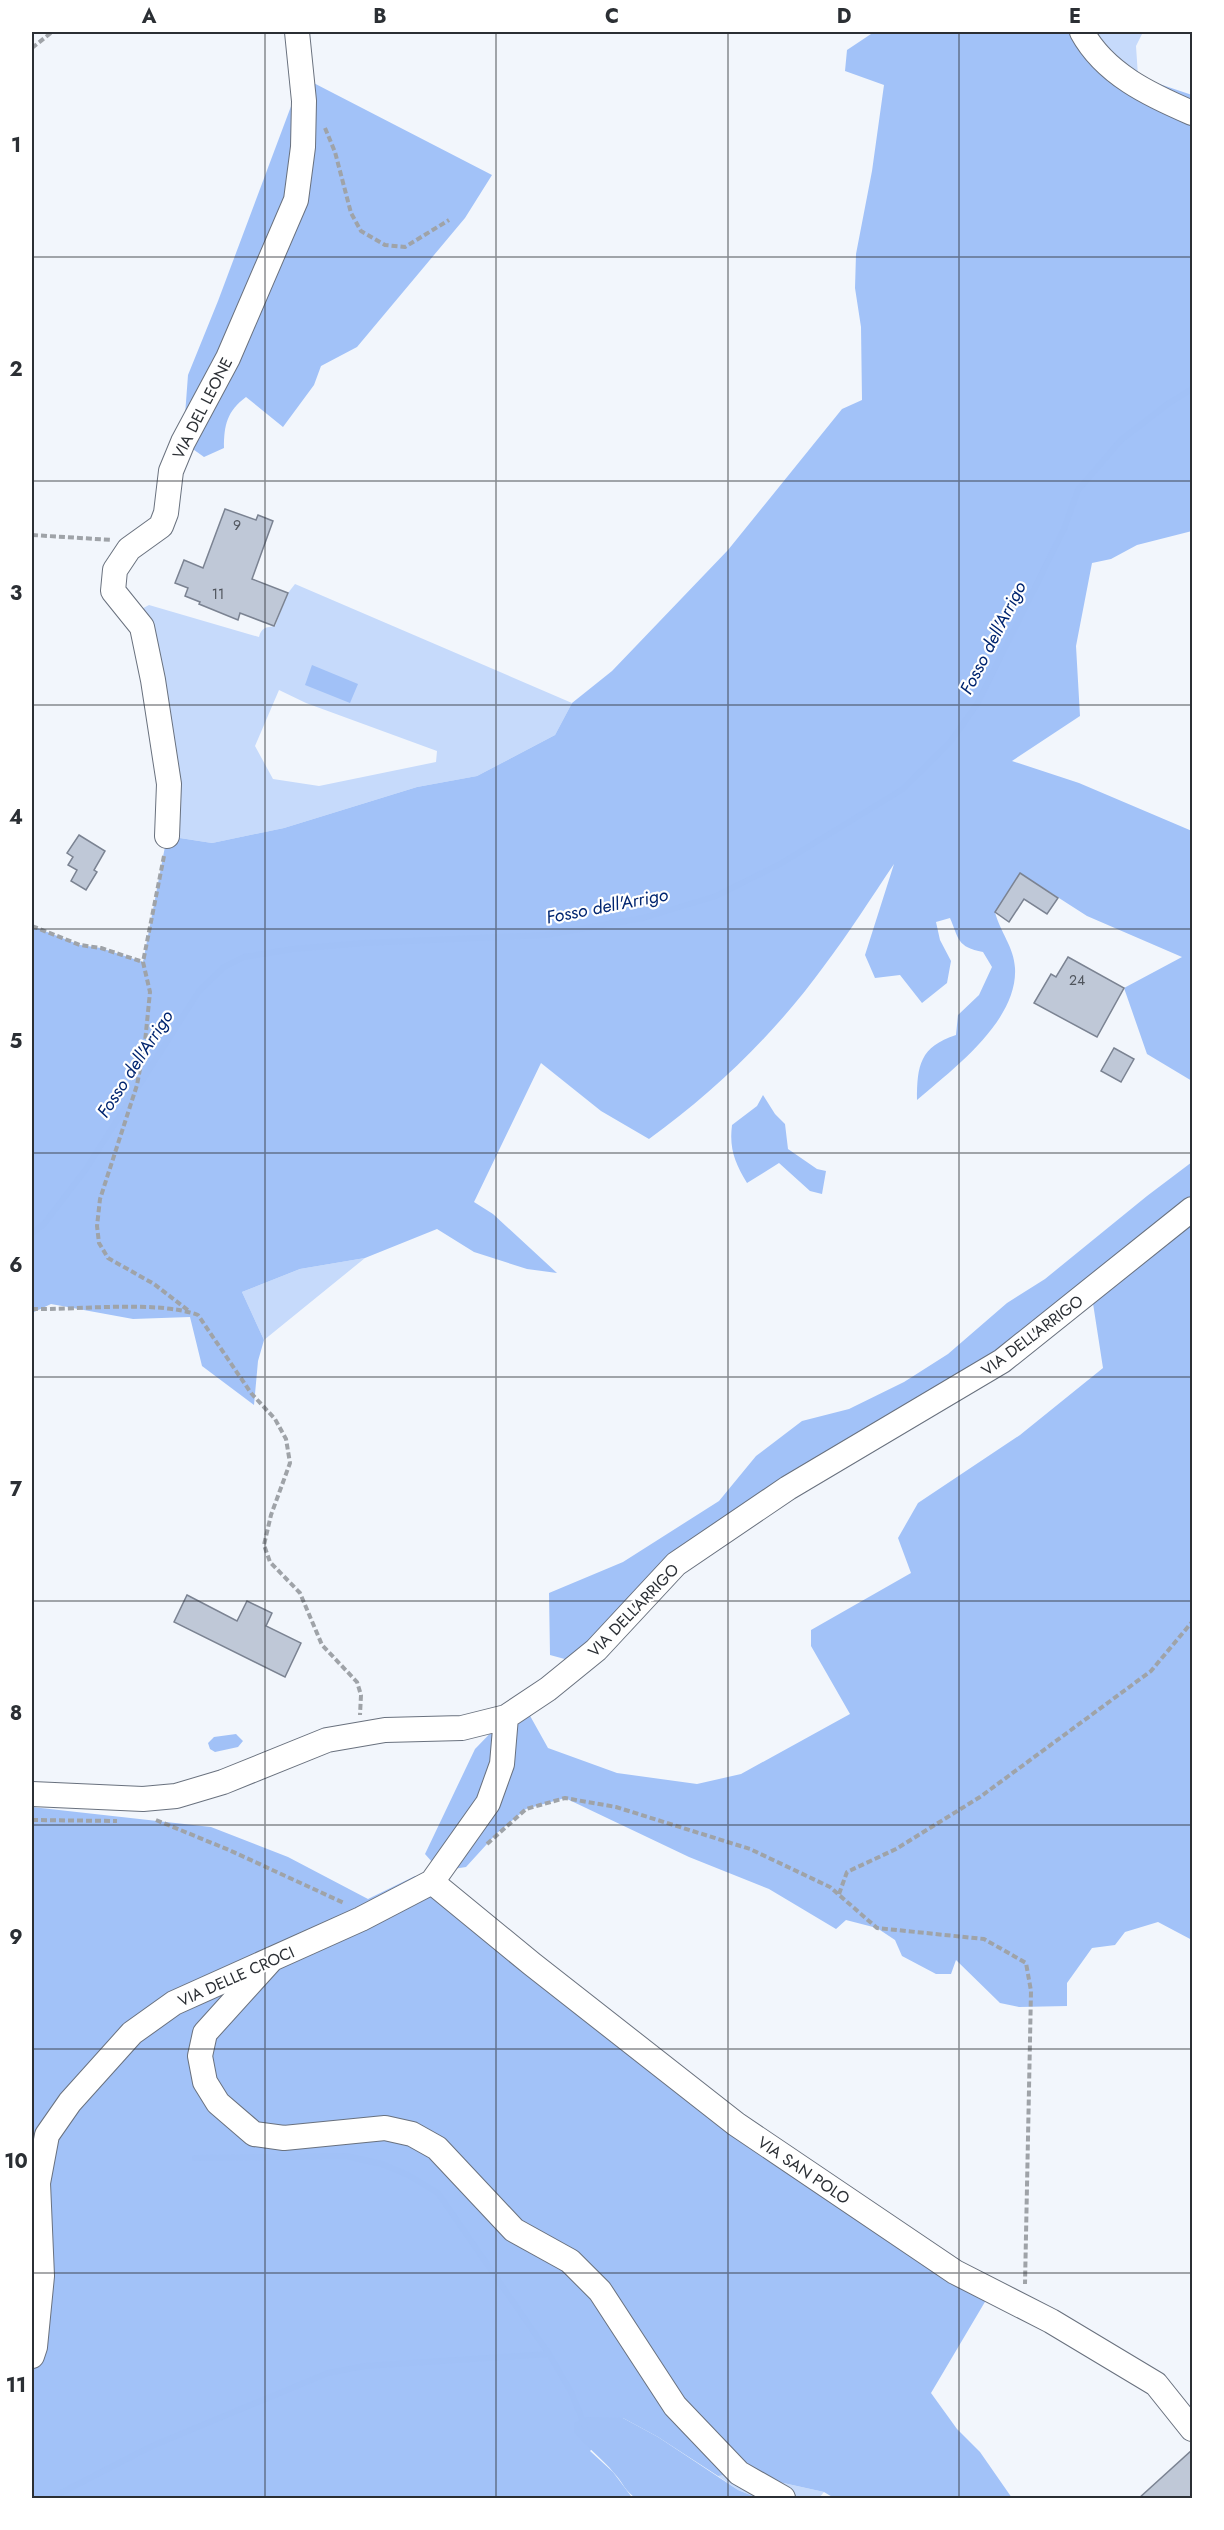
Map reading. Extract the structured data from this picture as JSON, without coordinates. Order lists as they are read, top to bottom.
{
  "streets": {
    "street": [
      "VIA DEL LEONE",
      "VIA DELL'ARRIGO",
      "VIA DELLE CROCI",
      "VIA SAN POLO"
    ]
  },
  "crossings": [
    ["VIA DELL'ARRIGO", "VIA DELLE CROCI"],
    ["VIA DELLE CROCI", "VIA SAN POLO"]
  ],
  "water": ["Fosso dell'Arrigo"],
  "house_numbers": ["9", "11", "24"],
  "grid": {
    "columns": [
      "A",
      "B",
      "C",
      "D",
      "E"
    ],
    "rows": [
      "1",
      "2",
      "3",
      "4",
      "5",
      "6",
      "7",
      "8",
      "9",
      "10",
      "11"
    ]
  }
}
